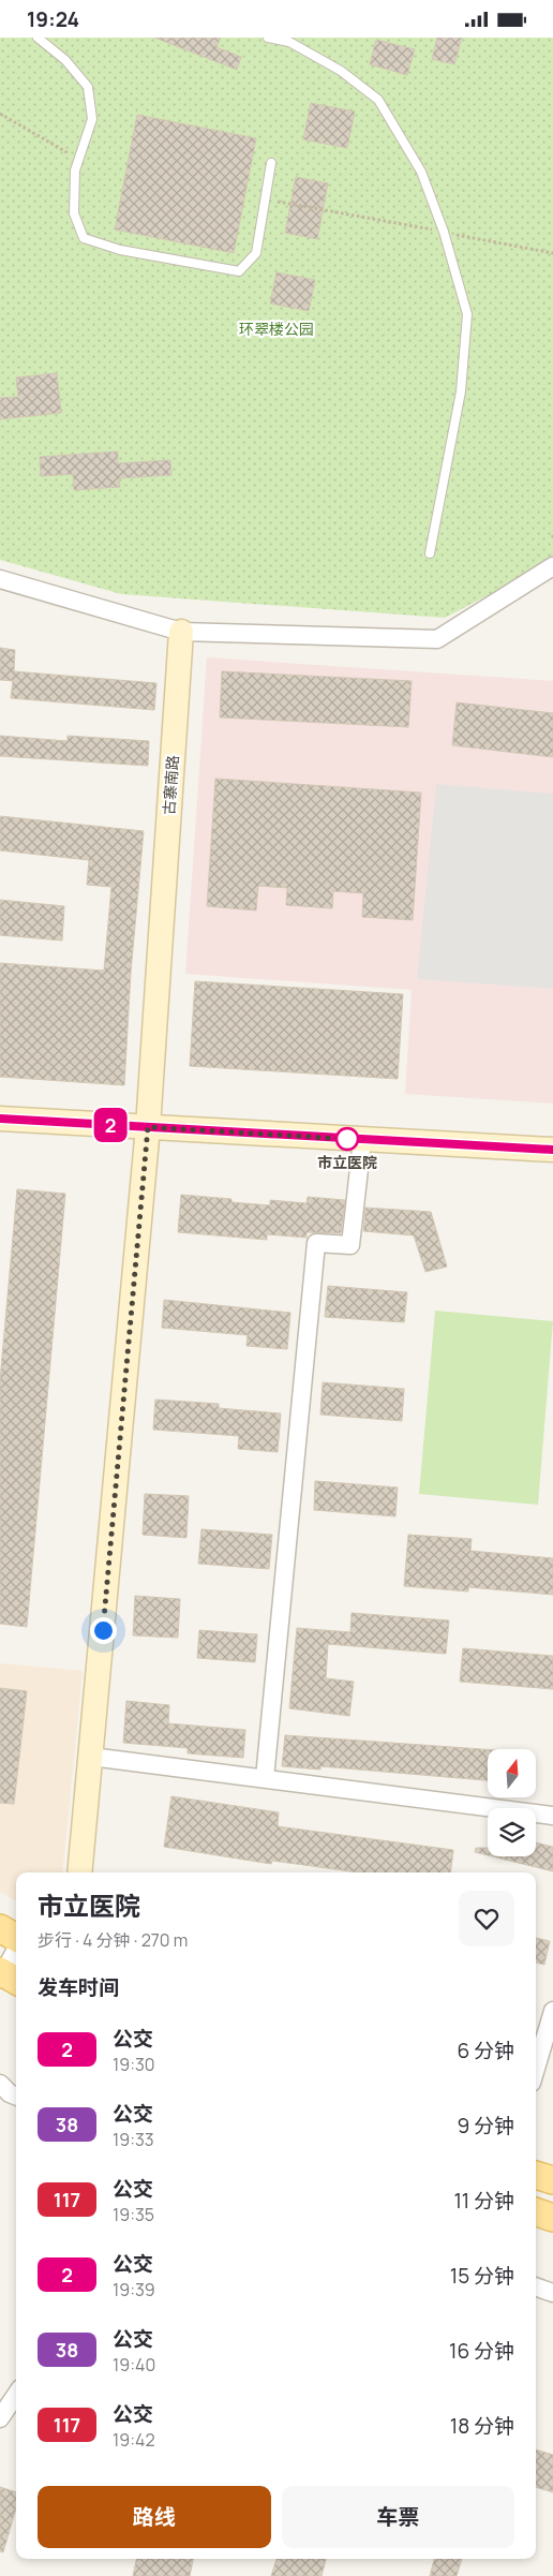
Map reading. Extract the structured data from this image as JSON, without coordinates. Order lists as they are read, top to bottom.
{
  "streets": {
    "street": ["古寨南路"]
  },
  "parks": ["环翠楼公园"],
  "places": ["市立医院"],
  "lines": ["bus line 2"],
  "north": "top",
  "page": {
    "status": "19:24",
    "on_map": "2",
    "heading": [
      ["市立医院", "步行 · 4 分钟 · 270 m"],
      "发车时间"
    ],
    "list": [
      {
        "mark": "2",
        "name": "公交",
        "note": "19:30",
        "value": "6 分钟"
      },
      {
        "mark": "38",
        "name": "公交",
        "note": "19:33",
        "value": "9 分钟"
      },
      {
        "mark": "117",
        "name": "公交",
        "note": "19:35",
        "value": "11 分钟"
      },
      {
        "mark": "2",
        "name": "公交",
        "note": "19:39",
        "value": "15 分钟"
      },
      {
        "mark": "38",
        "name": "公交",
        "note": "19:40",
        "value": "16 分钟"
      },
      {
        "mark": "117",
        "name": "公交",
        "note": "19:42",
        "value": "18 分钟"
      }
    ],
    "buttons": ["路线", "车票"]
  }
}
